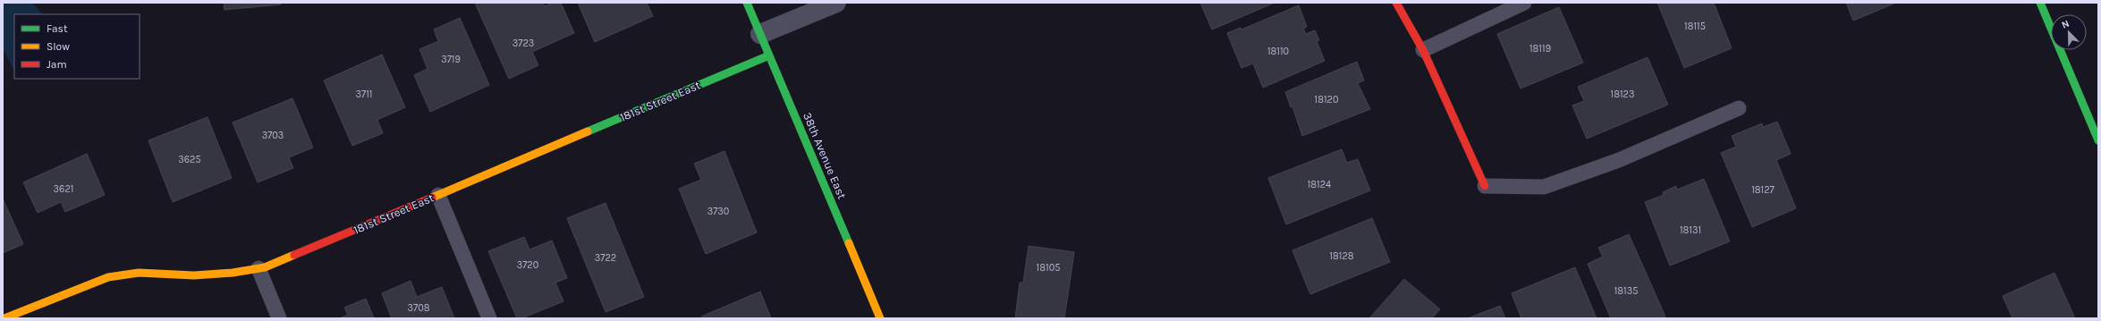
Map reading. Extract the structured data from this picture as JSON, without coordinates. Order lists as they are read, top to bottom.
{
  "streets": {
    "street": ["181st Street East", "38th Avenue East"]
  },
  "crossings": [
    ["181st Street East", "38th Avenue East"]
  ],
  "house_numbers": [
    "18115",
    "3723",
    "18119",
    "18110",
    "3719",
    "3711",
    "18123",
    "18120",
    "3703",
    "3625",
    "18124",
    "3621",
    "18127",
    "3730",
    "18131",
    "18128",
    "3722",
    "3720",
    "18105",
    "18135",
    "3708"
  ],
  "legend": ["Fast", "Slow", "Jam"],
  "north": "top left"
}
